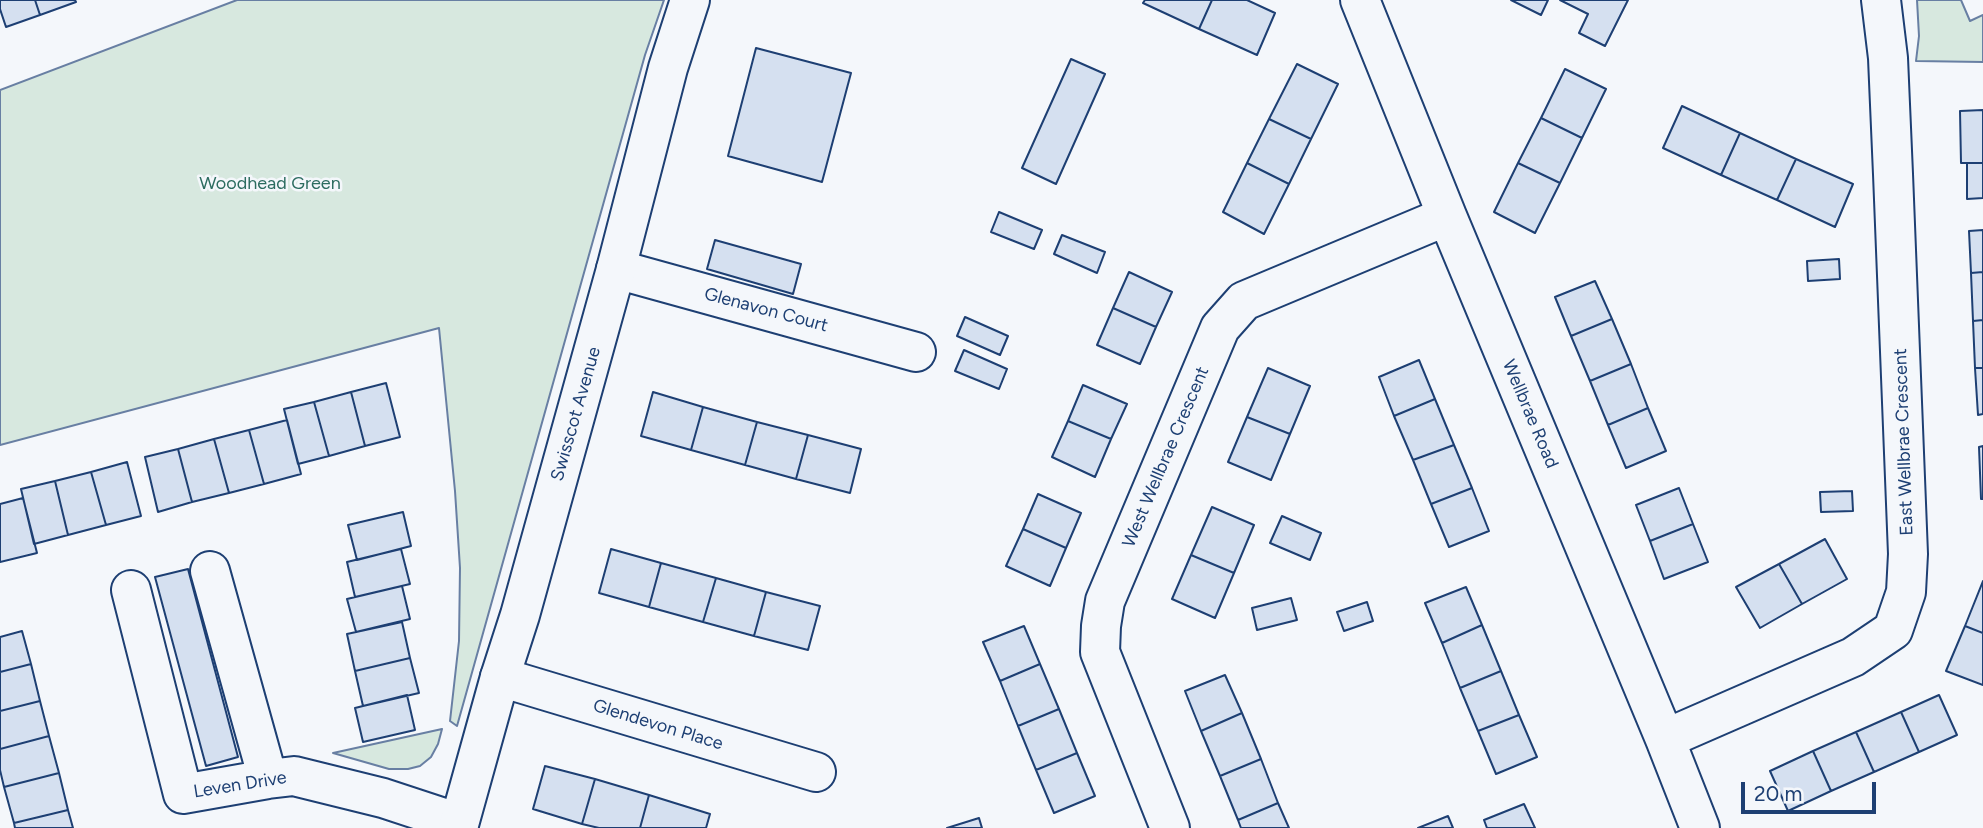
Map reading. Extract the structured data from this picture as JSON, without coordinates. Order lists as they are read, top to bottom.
{
  "streets": {
    "street": [
      "Glenavon Court",
      "Swisscot Avenue",
      "Wellbrae Road",
      "East Wellbrae Crescent",
      "West Wellbrae Crescent",
      "Glendevon Place",
      "Leven Drive"
    ]
  },
  "crossings": [
    ["Glenavon Court", "Swisscot Avenue"],
    ["Swisscot Avenue", "Glendevon Place"],
    ["Swisscot Avenue", "Leven Drive"],
    ["Wellbrae Road", "East Wellbrae Crescent"],
    ["Wellbrae Road", "West Wellbrae Crescent"]
  ],
  "parks": ["Woodhead Green"],
  "scale_bar": "20 m"
}
